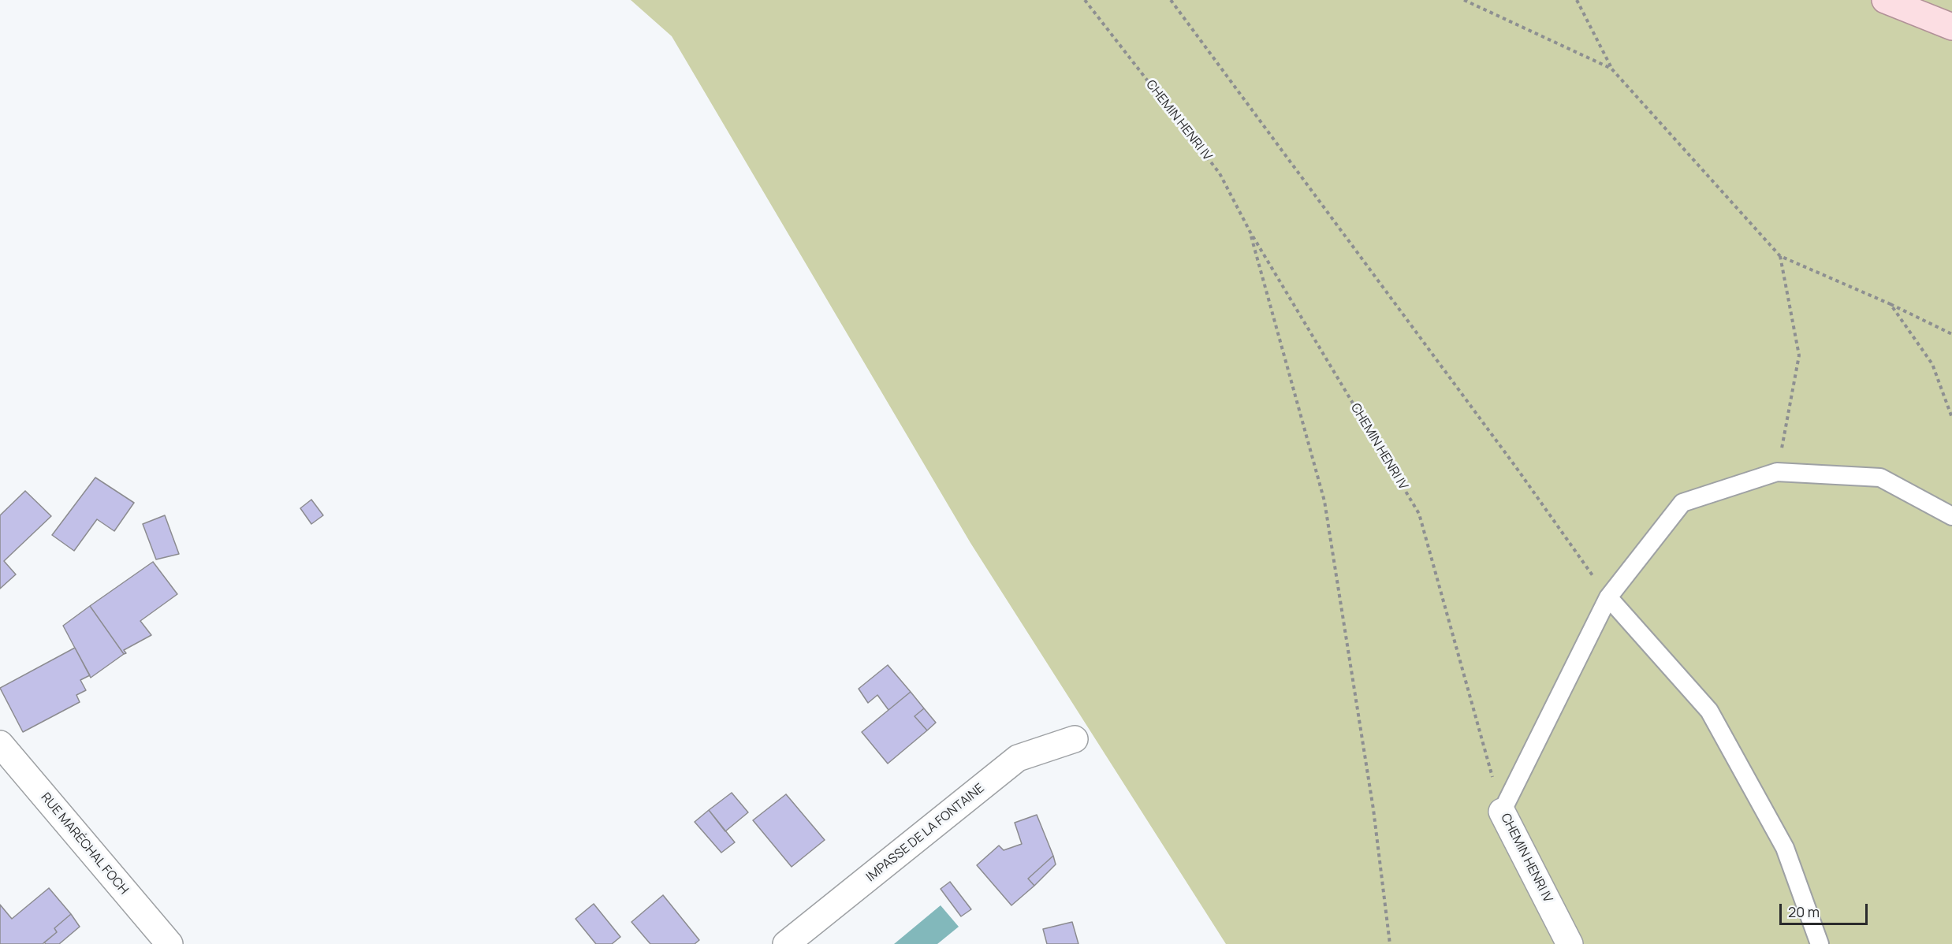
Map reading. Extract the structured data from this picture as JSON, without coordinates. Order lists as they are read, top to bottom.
{
  "streets": {
    "street": ["CHEMIN HENRI IV", "IMPASSE DE LA FONTAINE", "RUE MARÉCHAL FOCH"]
  },
  "scale_bar": "20 m"
}
